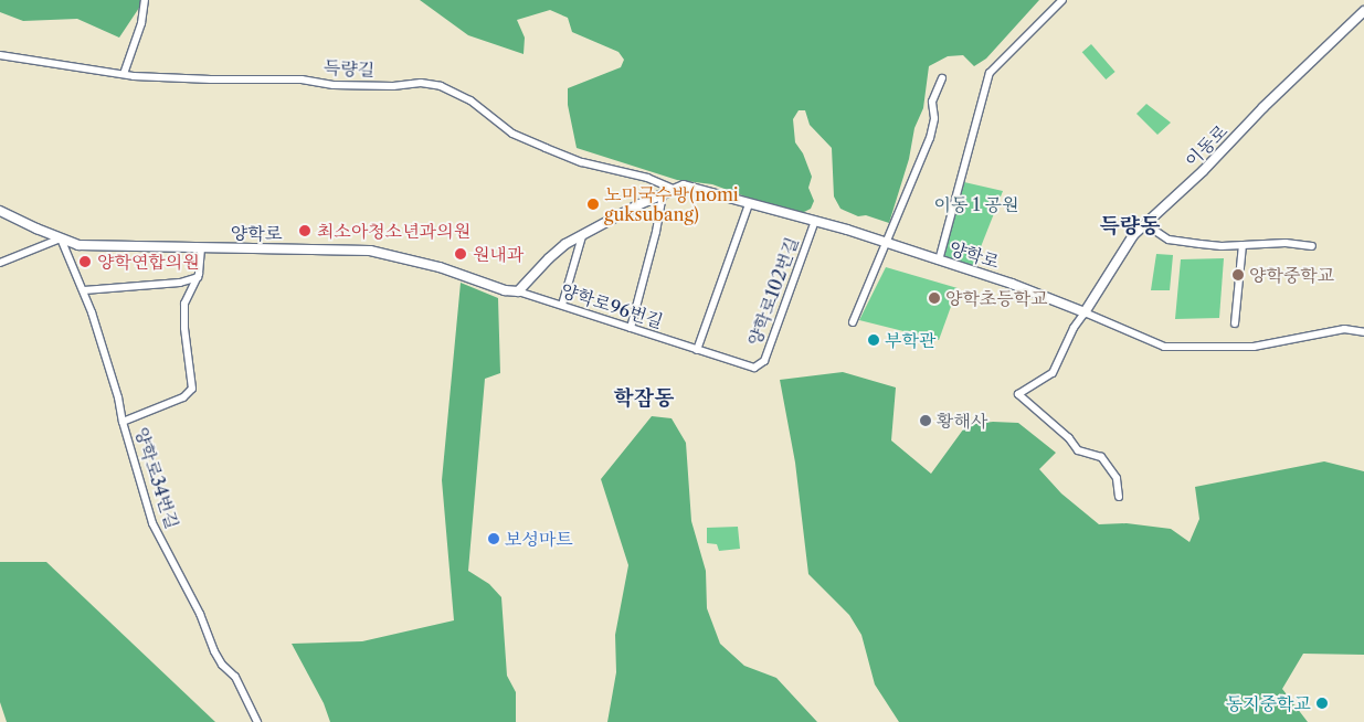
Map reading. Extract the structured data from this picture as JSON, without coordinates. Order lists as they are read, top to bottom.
{
  "streets": {
    "street": [
      "득량길",
      "이동로",
      "양학로",
      "양학로102번길",
      "양학로96번길",
      "양학로34번길"
    ]
  },
  "crossings": [
    ["득량길", "양학로"],
    ["이동로", "양학로"],
    ["양학로", "양학로102번길"],
    ["양학로", "양학로96번길"],
    ["양학로", "양학로34번길"],
    ["양학로102번길", "양학로96번길"]
  ],
  "districts": ["득량동", "학잠동"],
  "parks": ["이동 1 공원"],
  "places": [
    "노미국수방(nomi guksubang)",
    "최소아청소년과의원",
    "원내과",
    "양학연합의원",
    "양학중학교",
    "양학초등학교",
    "부학관",
    "황해사",
    "보성마트",
    "동지중학교"
  ]
}
